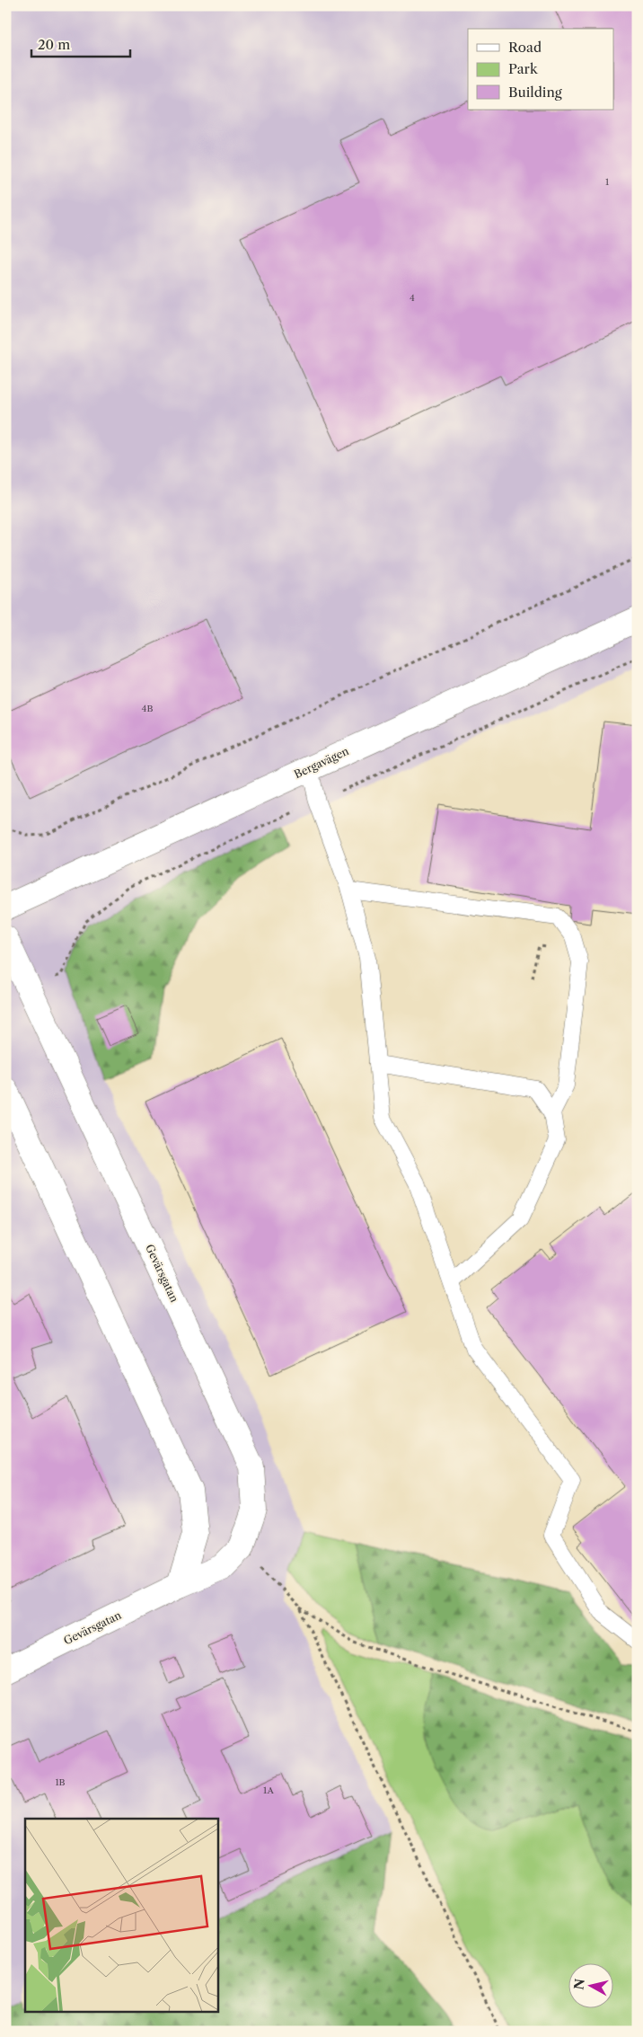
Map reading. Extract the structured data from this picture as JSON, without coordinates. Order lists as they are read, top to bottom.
{
  "streets": {
    "street": ["Bergavägen", "Gevärsgatan"]
  },
  "house_numbers": [
    "1",
    "4",
    "4B",
    "1B",
    "1A"
  ],
  "legend": ["Road", "Park", "Building"],
  "scale_bar": "20 m",
  "north": "left"
}
